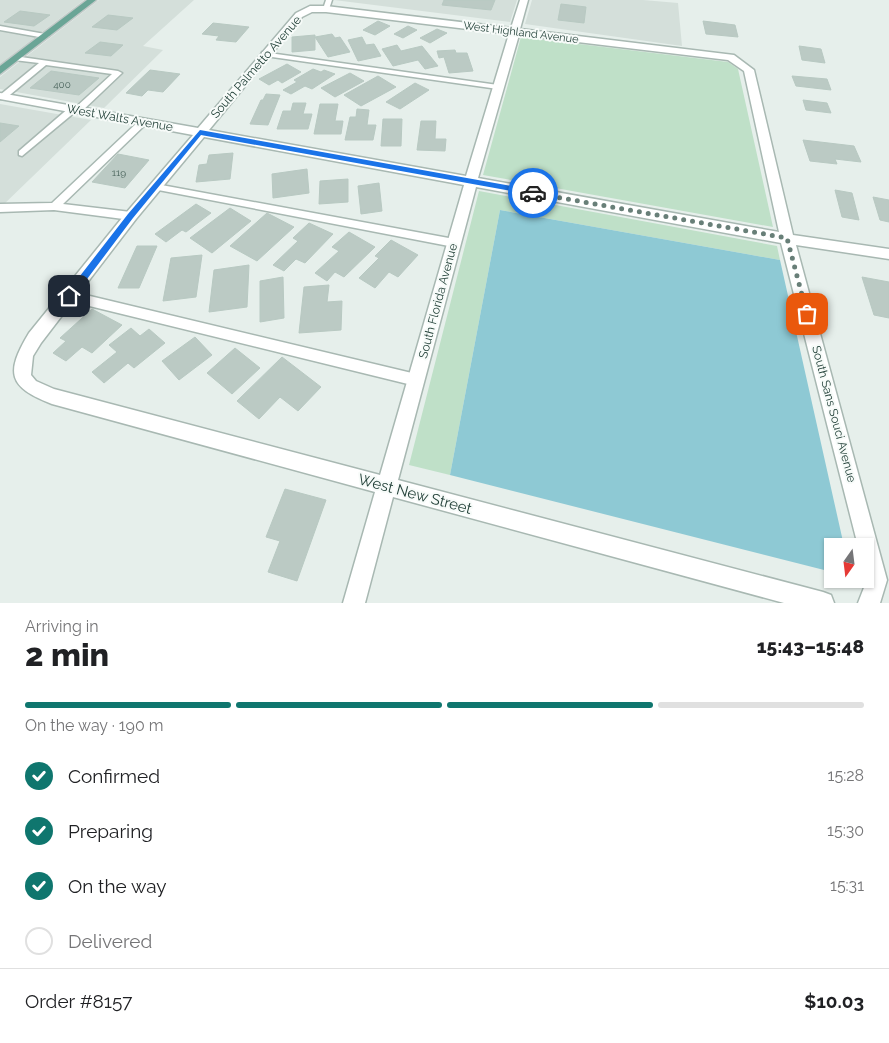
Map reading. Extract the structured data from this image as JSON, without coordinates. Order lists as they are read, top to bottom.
{
  "streets": {
    "street": [
      "West Highland Avenue",
      "South Palmetto Avenue",
      "West Walts Avenue",
      "South Florida Avenue",
      "South Sans Souci Avenue",
      "West New Street"
    ]
  },
  "crossings": [
    ["West Highland Avenue", "South Palmetto Avenue"],
    ["West Highland Avenue", "South Florida Avenue"],
    ["West Highland Avenue", "South Sans Souci Avenue"],
    ["South Palmetto Avenue", "West Walts Avenue"],
    ["South Palmetto Avenue", "West New Street"],
    ["West Walts Avenue", "South Florida Avenue"],
    ["West Walts Avenue", "South Sans Souci Avenue"],
    ["South Florida Avenue", "West New Street"]
  ],
  "house_numbers": ["400", "119"],
  "north": "bottom",
  "page": {
    "heading": ["2 min", "Arriving in", "15:43–15:48"],
    "panel": ["Order #8157", "$10.03"],
    "bar": "On the way · 190 m",
    "list": [
      ["Confirmed", "15:28"],
      ["Preparing", "15:30"],
      ["On the way", "15:31"],
      "Delivered"
    ]
  }
}
